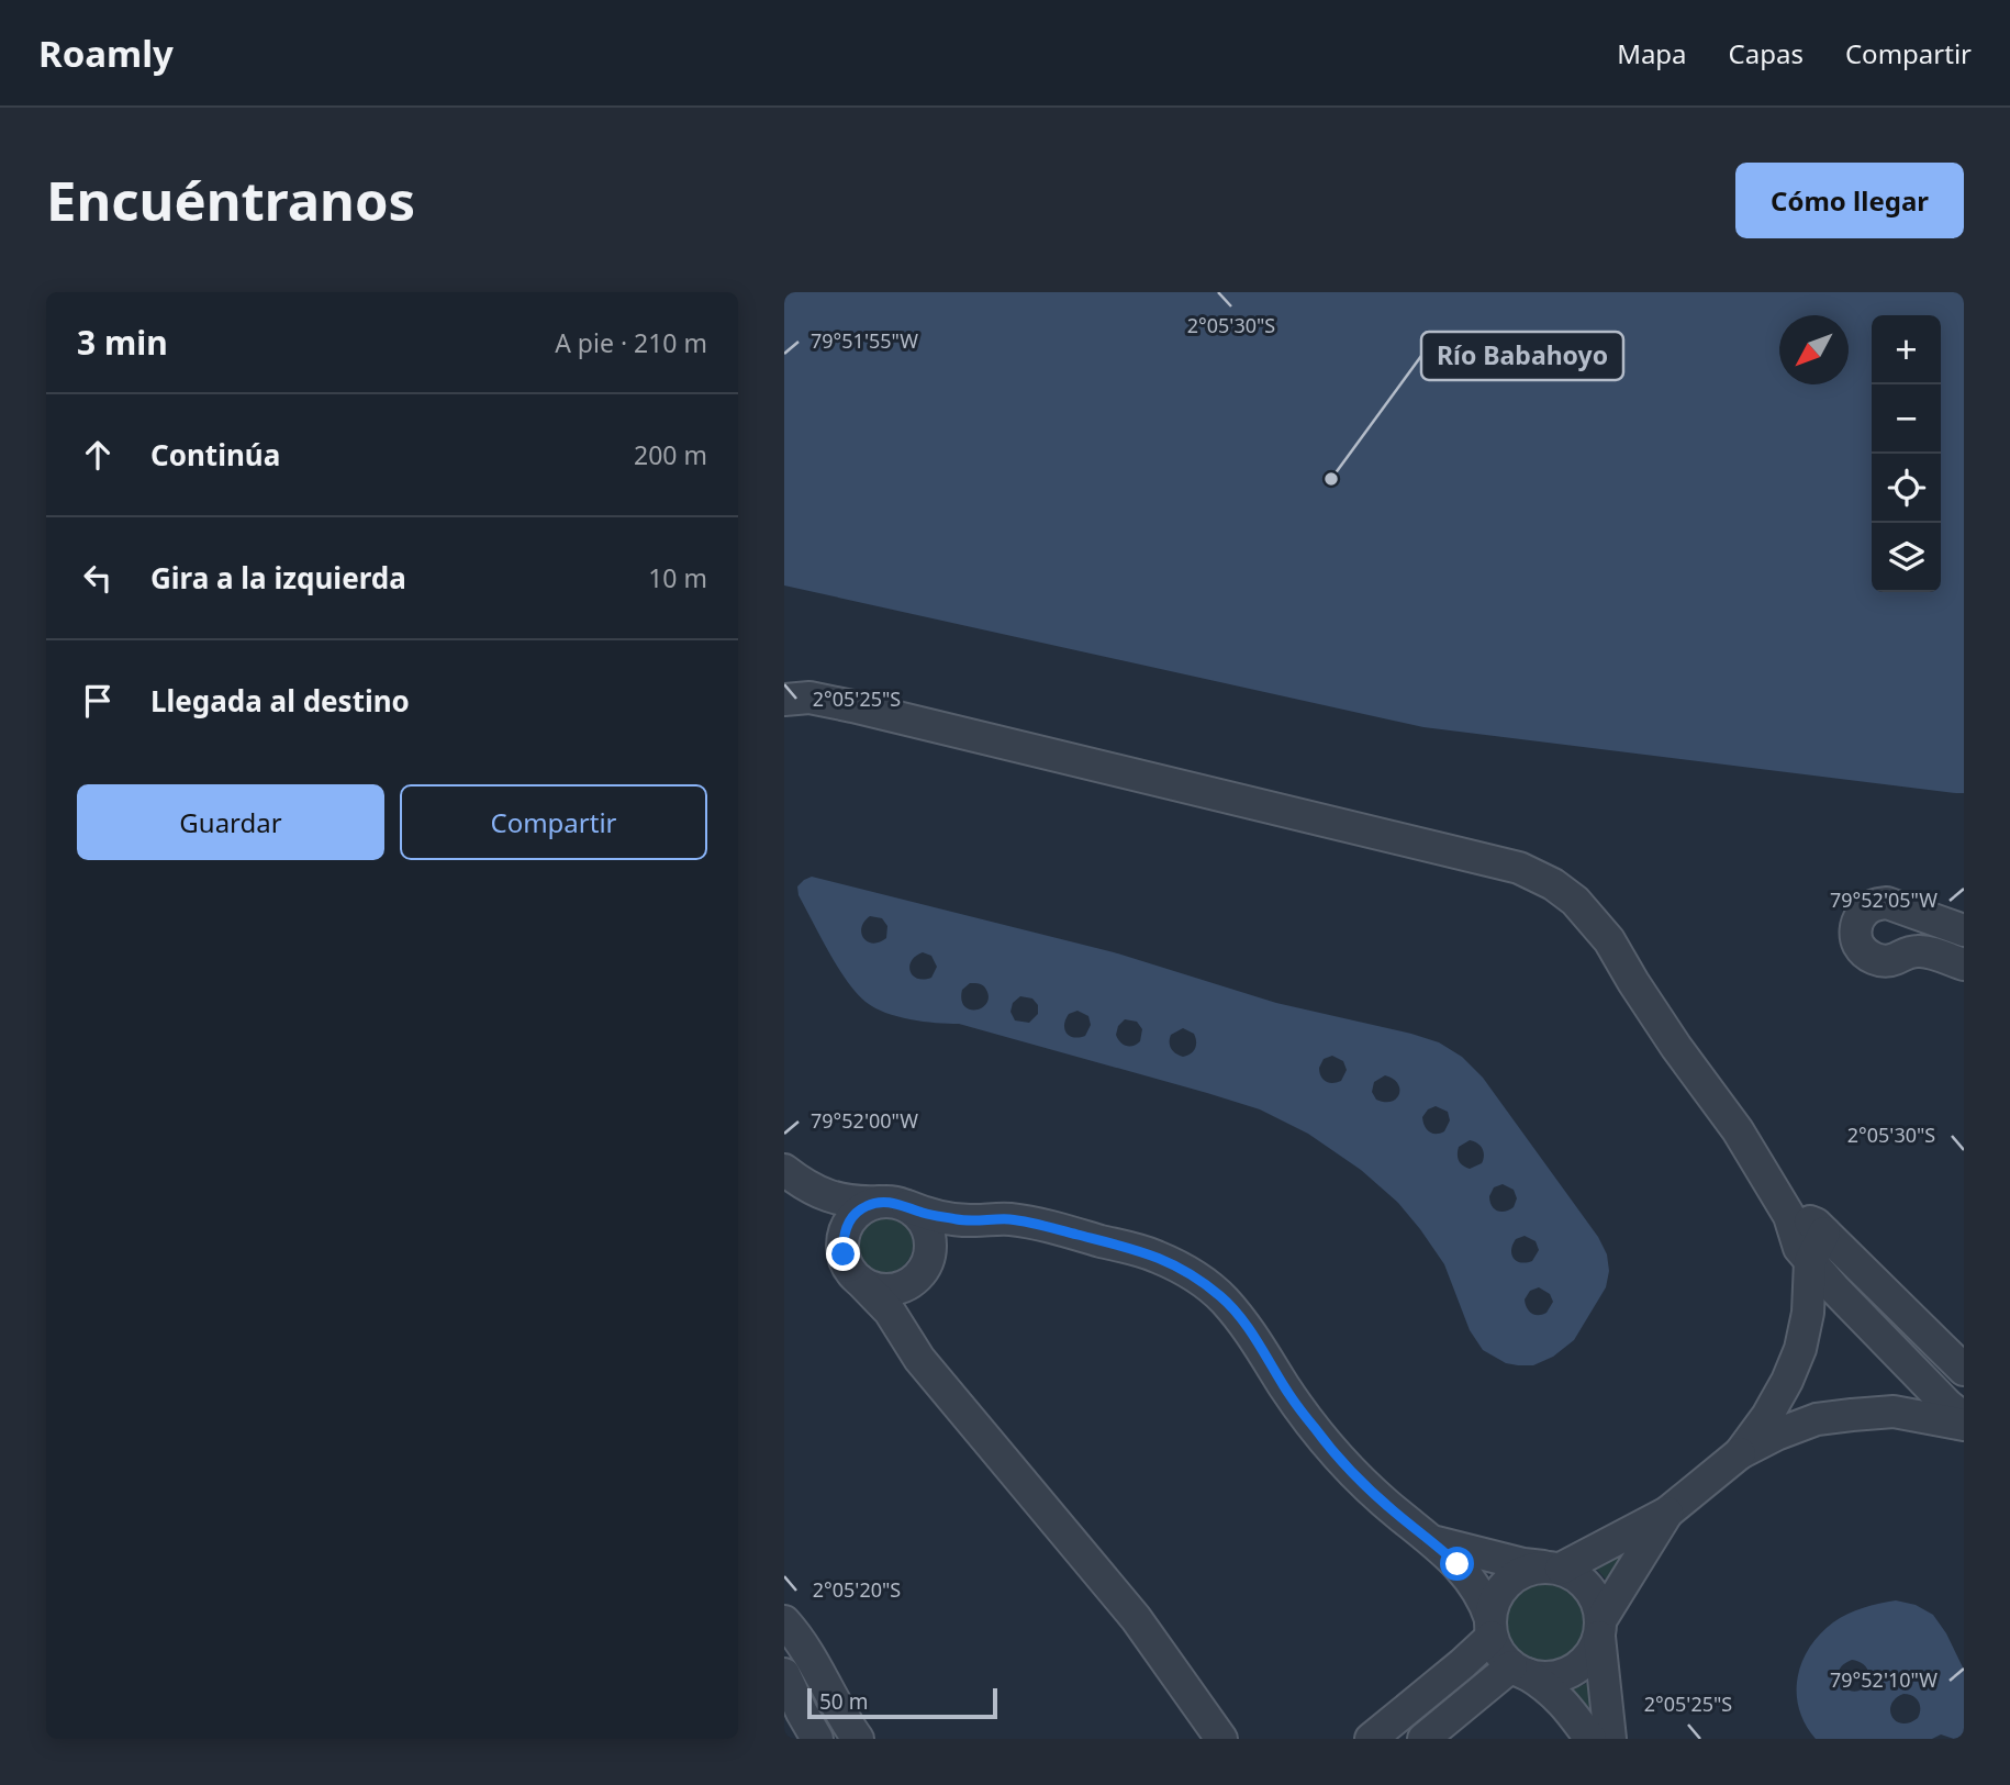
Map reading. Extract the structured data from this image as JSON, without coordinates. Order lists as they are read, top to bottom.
{
  "places": ["Río Babahoyo"],
  "scale_bar": "50 m",
  "north": "bottom left",
  "page": {
    "header": "Roamly",
    "nav": ["Mapa", "Capas", "Compartir"],
    "buttons": [
      "Cómo llegar",
      ["Guardar", "Compartir"]
    ],
    "title": "Encuéntranos",
    "heading": ["3 min", "A pie · 210 m"],
    "map_buttons": ["+", "−"],
    "list": [
      ["Continúa", "200 m"],
      ["Gira a la izquierda", "10 m"],
      "Llegada al destino"
    ],
    "scale": "50 m"
  },
  "coordinates": [
    "2°05'30\"S",
    "79°51'55\"W",
    "2°05'25\"S",
    "79°52'05\"W",
    "79°52'00\"W",
    "2°05'20\"S",
    "79°52'10\"W"
  ]
}
